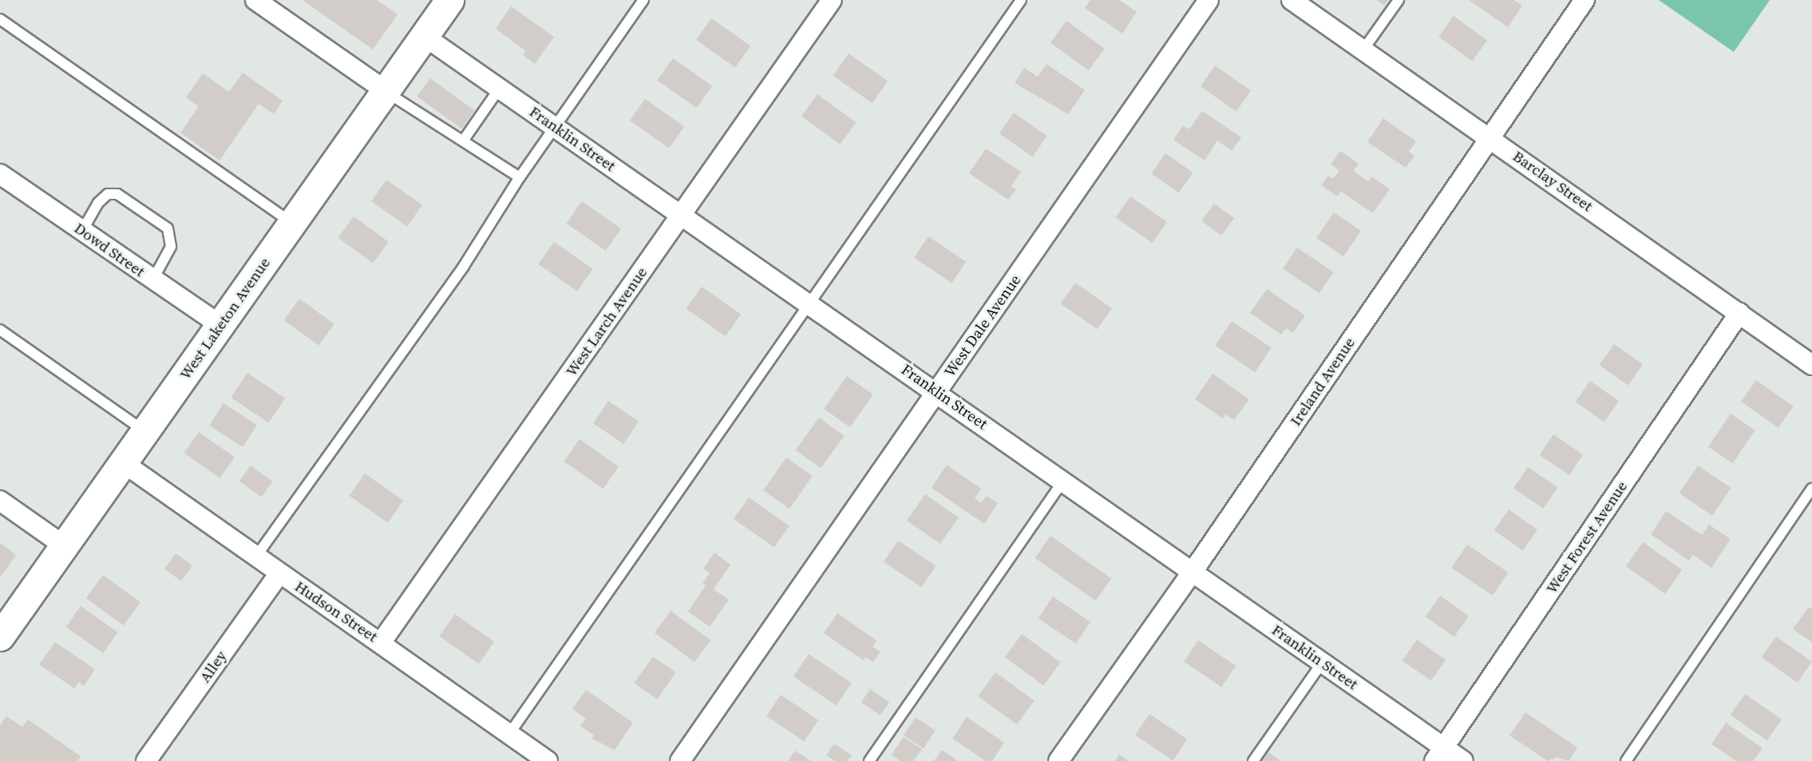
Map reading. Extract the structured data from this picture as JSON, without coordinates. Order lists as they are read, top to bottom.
{
  "streets": {
    "main road": ["West Laketon Avenue"],
    "street": [
      "Franklin Street",
      "Barclay Street",
      "Dowd Street",
      "West Larch Avenue",
      "West Dale Avenue",
      "Ireland Avenue",
      "West Forest Avenue",
      "Hudson Street",
      "Alley"
    ]
  },
  "crossings": [
    ["Franklin Street", "West Laketon Avenue"],
    ["Franklin Street", "West Larch Avenue"],
    ["Franklin Street", "West Dale Avenue"],
    ["Franklin Street", "Ireland Avenue"],
    ["Franklin Street", "West Forest Avenue"],
    ["Barclay Street", "Ireland Avenue"],
    ["Barclay Street", "West Forest Avenue"],
    ["Dowd Street", "West Laketon Avenue"],
    ["West Laketon Avenue", "Hudson Street"],
    ["West Larch Avenue", "Hudson Street"],
    ["Hudson Street", "Alley"]
  ]
}
